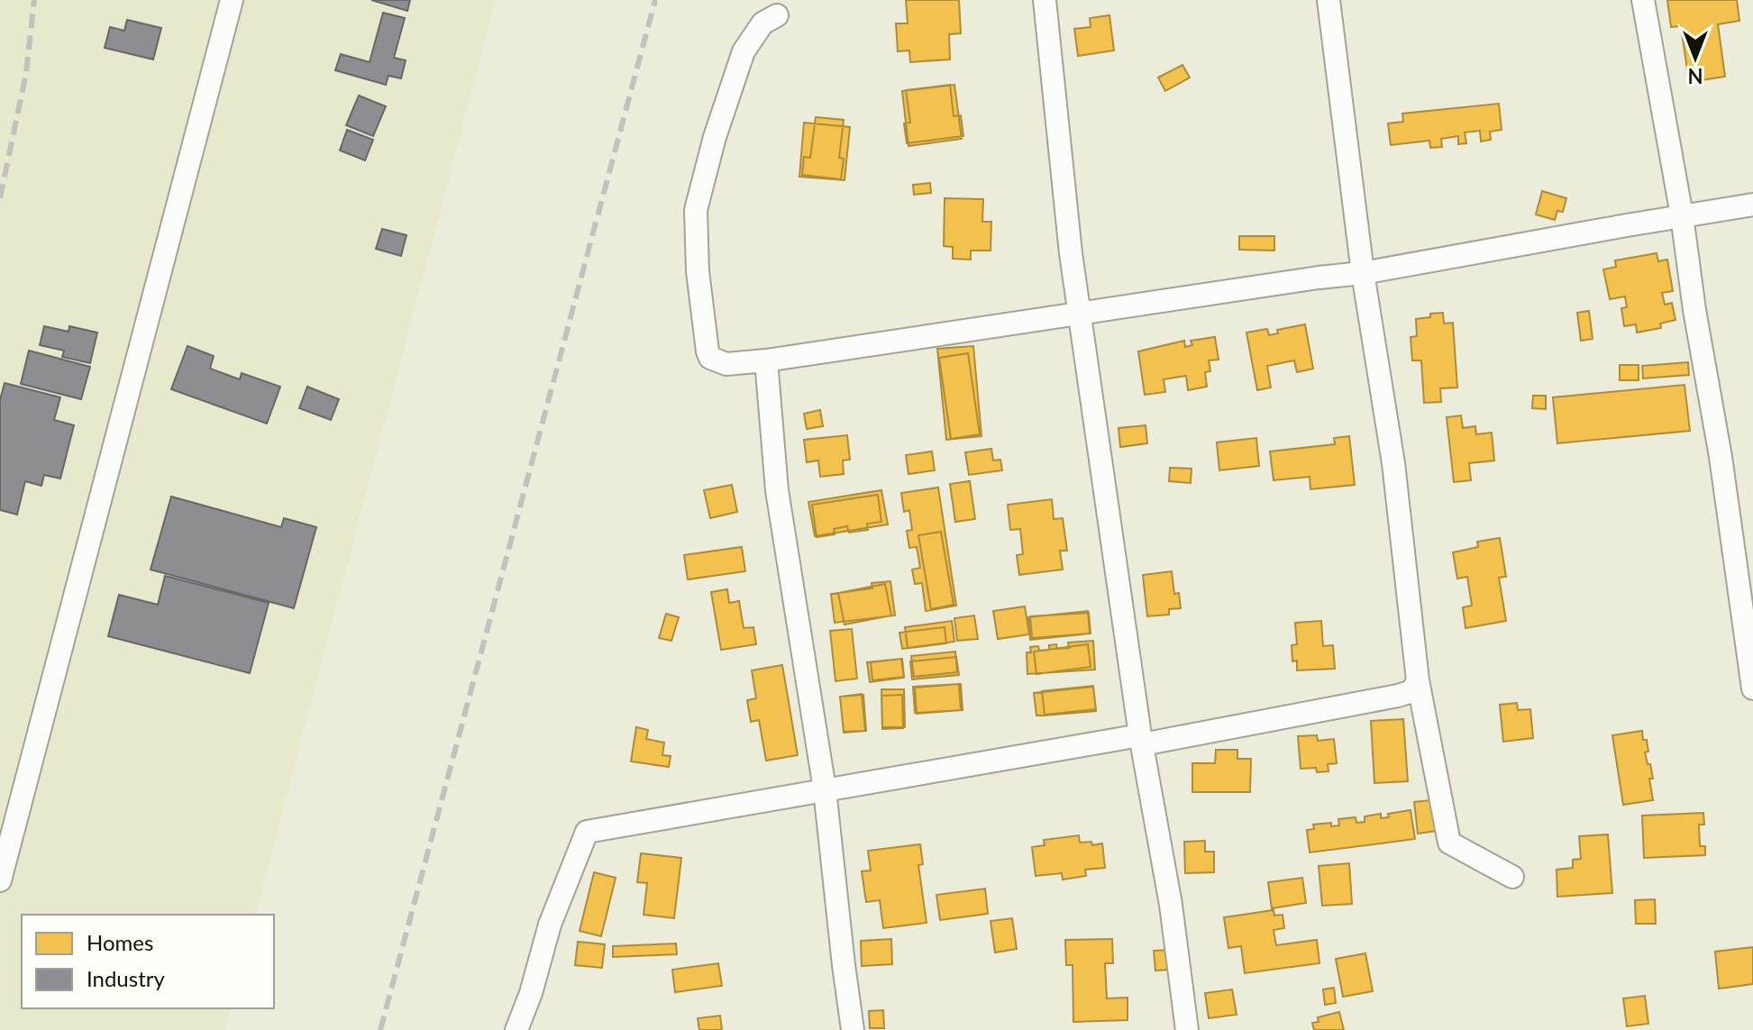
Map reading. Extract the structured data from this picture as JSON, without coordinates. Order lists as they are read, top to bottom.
{
  "legend": ["Homes", "Industry"],
  "north": "bottom"
}
